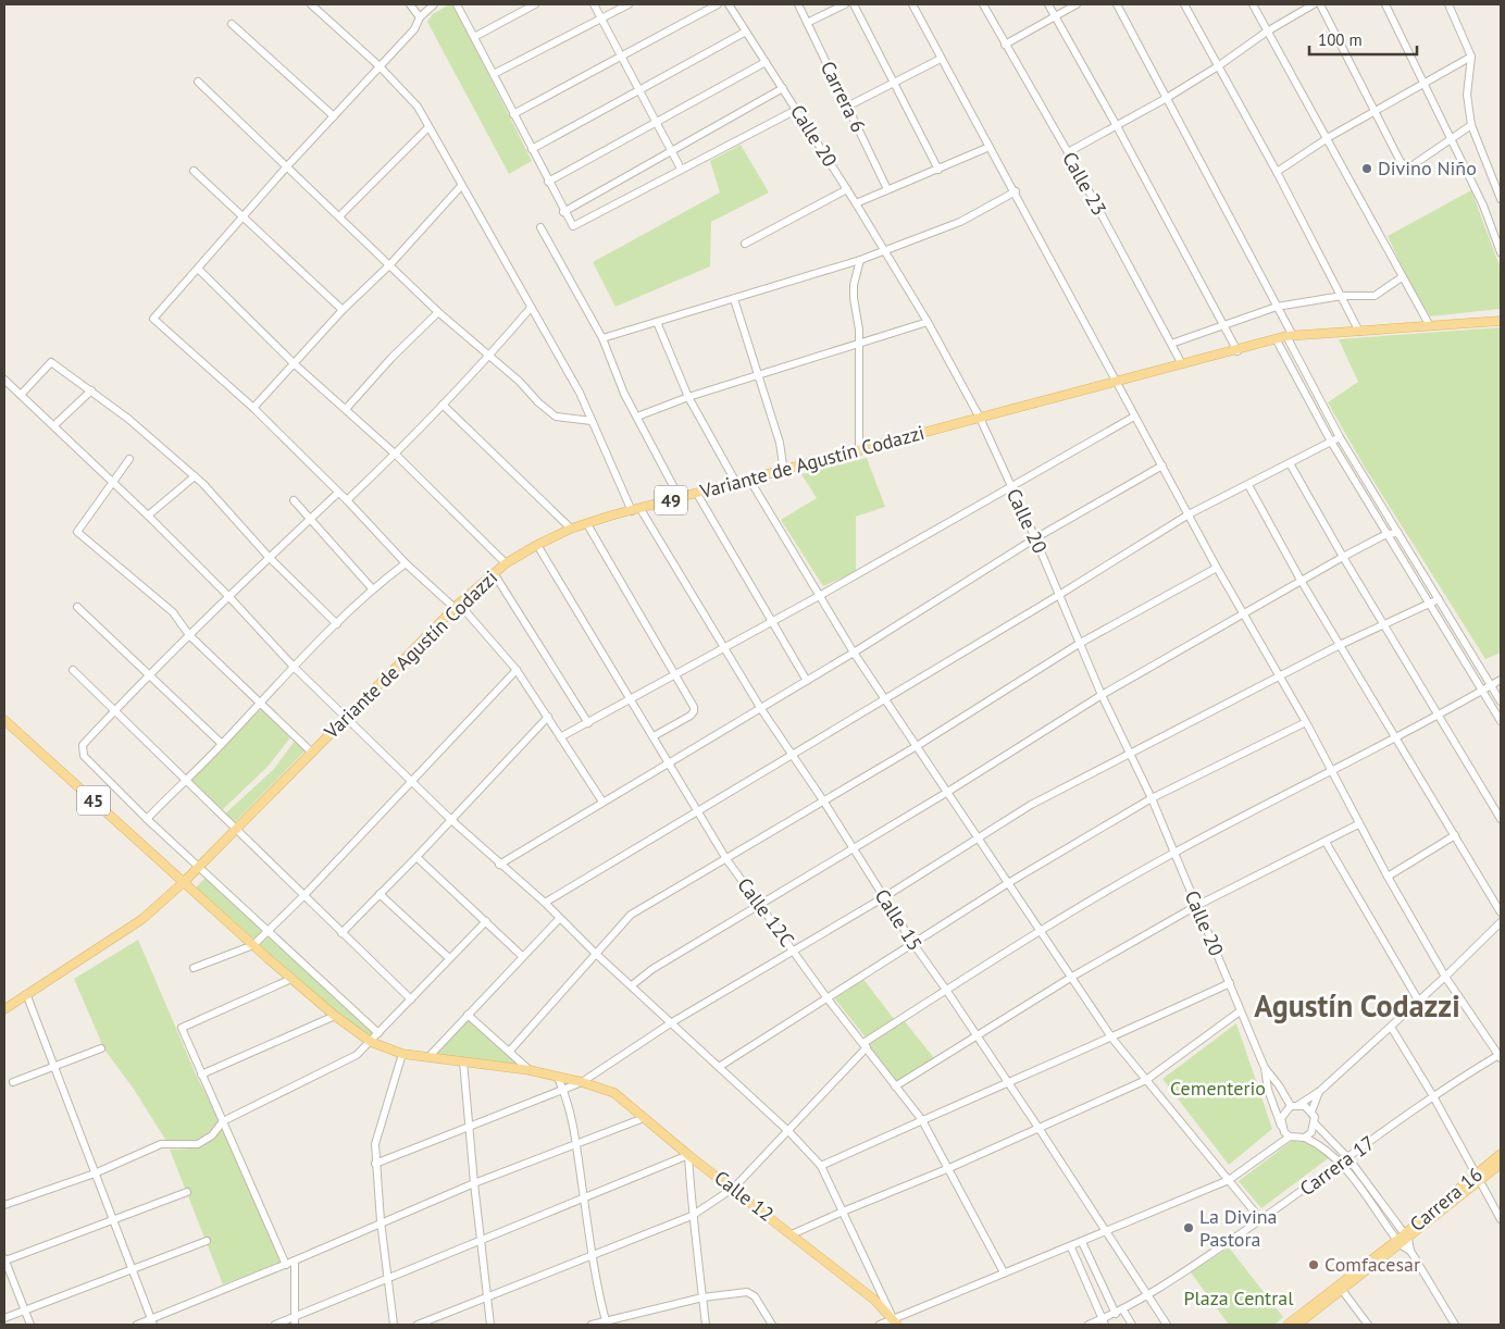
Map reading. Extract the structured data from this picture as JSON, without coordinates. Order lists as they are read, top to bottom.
{
  "streets": {
    "main road": [
      "Variante de Agustín Codazzi",
      "49",
      "45",
      "Calle 12",
      "Carrera 16"
    ],
    "street": [
      "Carrera 6",
      "Calle 20",
      "Calle 23",
      "Calle 12C",
      "Calle 15",
      "Carrera 17"
    ]
  },
  "crossings": [
    ["Calle 20", "Variante de Agustín Codazzi"],
    ["Calle 23", "Variante de Agustín Codazzi"],
    ["Variante de Agustín Codazzi", "45"],
    ["Variante de Agustín Codazzi", "Calle 12C"],
    ["Variante de Agustín Codazzi", "Calle 15"],
    ["Variante de Agustín Codazzi", "Calle 12"],
    ["45", "Calle 12"],
    ["Calle 15", "Carrera 17"]
  ],
  "districts": ["Agustín Codazzi"],
  "parks": ["Cementerio", "Plaza Central"],
  "places": ["Divino Niño", "La Divina Pastora", "Comfacesar"],
  "scale_bar": "100 m"
}
